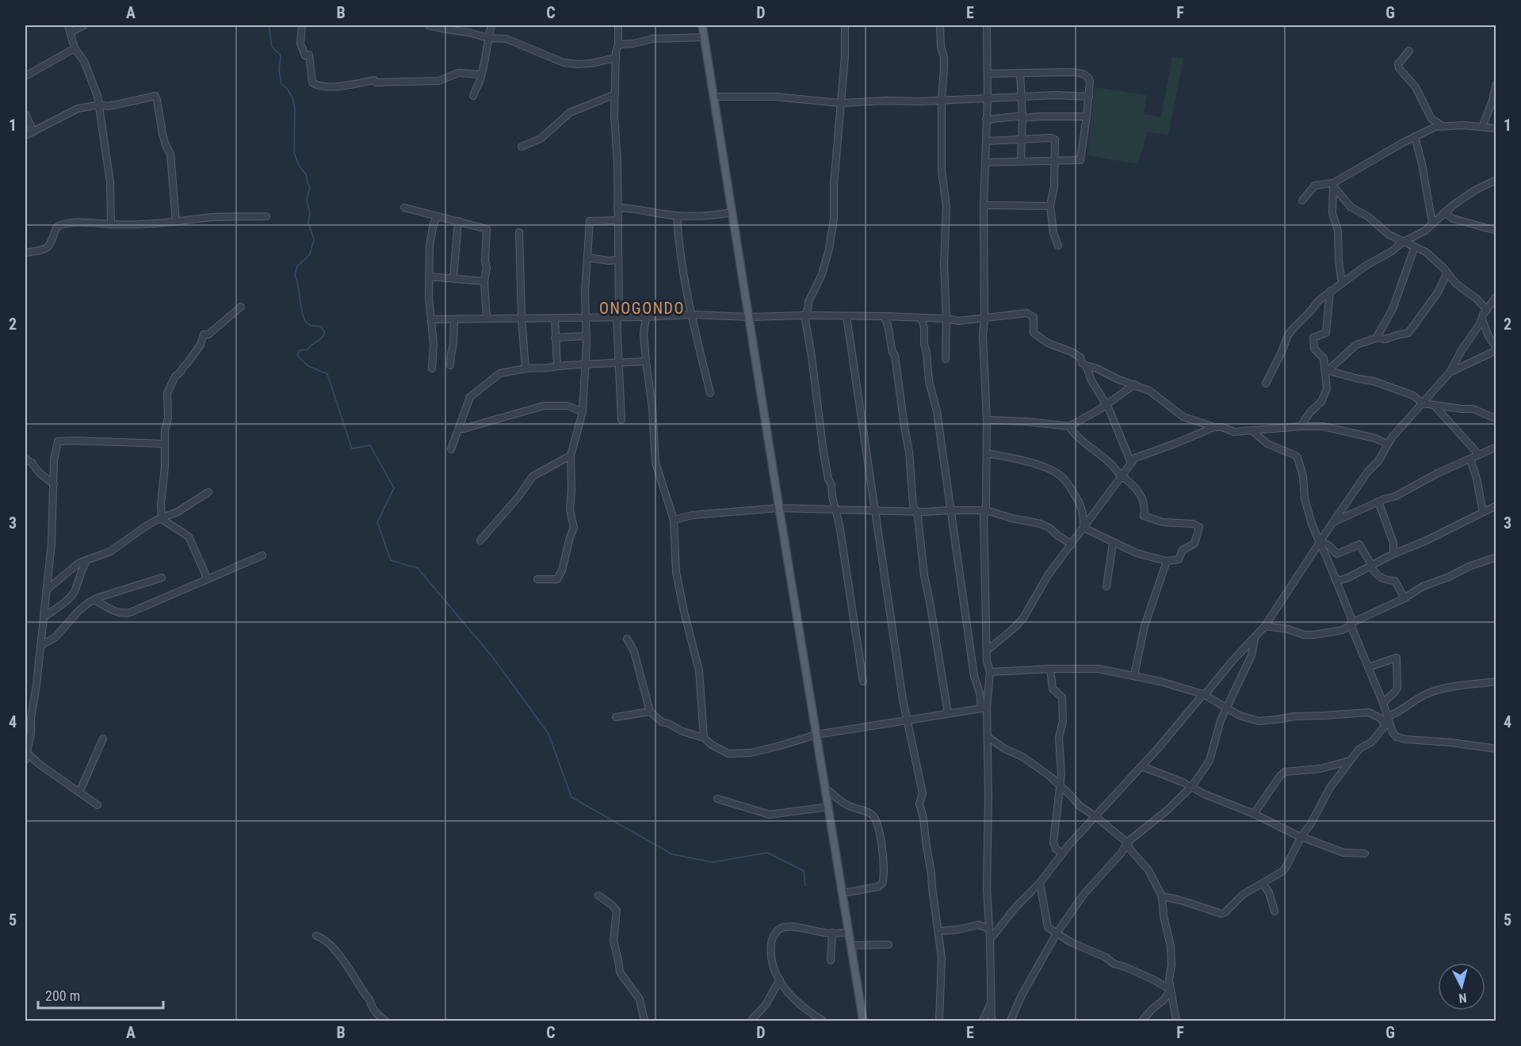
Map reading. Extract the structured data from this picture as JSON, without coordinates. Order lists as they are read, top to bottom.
{
  "districts": ["ONOGONDO"],
  "scale_bar": "200 m",
  "north": "bottom",
  "grid": {
    "columns": [
      "A",
      "B",
      "C",
      "D",
      "E",
      "F",
      "G"
    ],
    "rows": [
      "1",
      "2",
      "3",
      "4",
      "5"
    ]
  }
}
